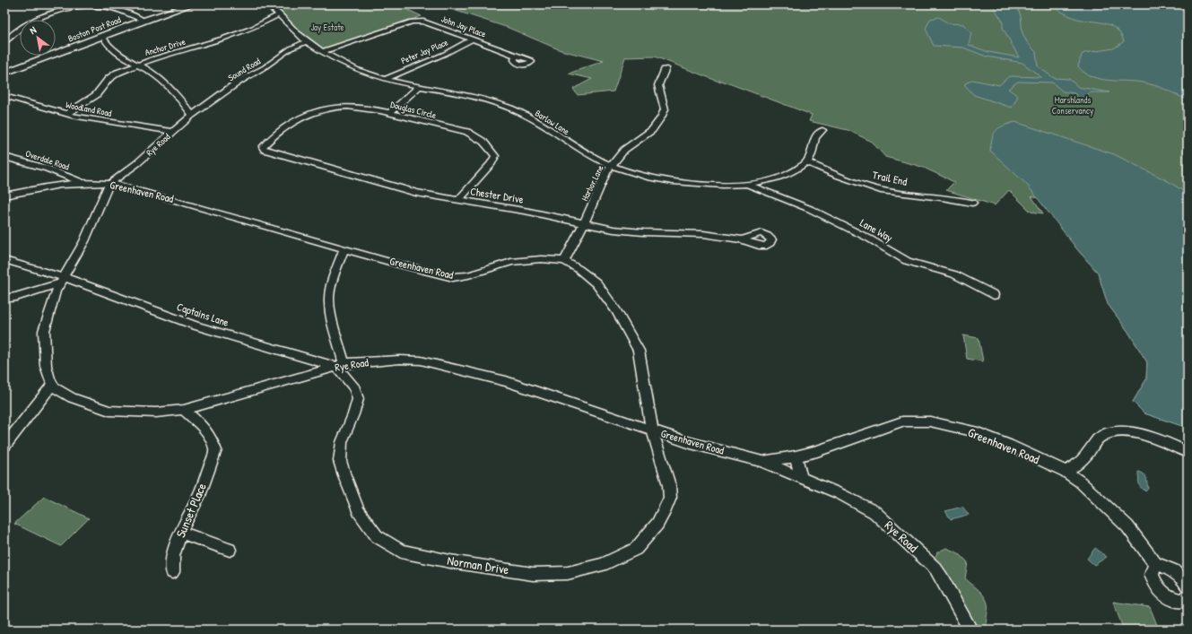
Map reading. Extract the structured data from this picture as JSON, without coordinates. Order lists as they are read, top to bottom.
{
  "streets": {
    "main road": ["Boston Post Road"],
    "street": [
      "John Jay Place",
      "Anchor Drive",
      "Peter Jay Place",
      "Sound Road",
      "Woodland Road",
      "Douglas Circle",
      "Barlow Lane",
      "Rye Road",
      "Overdale Road",
      "Trail End",
      "Harbor Lane",
      "Greenhaven Road",
      "Chester Drive",
      "Lane Way",
      "Captains Lane",
      "Sunset Place",
      "Norman Drive"
    ]
  },
  "crossings": [
    ["John Jay Place", "Peter Jay Place"],
    ["John Jay Place", "Barlow Lane"],
    ["Anchor Drive", "Woodland Road"],
    ["Anchor Drive", "Barlow Lane"],
    ["Peter Jay Place", "Barlow Lane"],
    ["Sound Road", "Barlow Lane"],
    ["Sound Road", "Rye Road"],
    ["Woodland Road", "Rye Road"],
    ["Douglas Circle", "Chester Drive"],
    ["Barlow Lane", "Trail End"],
    ["Barlow Lane", "Harbor Lane"],
    ["Barlow Lane", "Lane Way"],
    ["Rye Road", "Greenhaven Road"],
    ["Rye Road", "Captains Lane"],
    ["Rye Road", "Sunset Place"],
    ["Rye Road", "Norman Drive"],
    ["Overdale Road", "Greenhaven Road"],
    ["Harbor Lane", "Greenhaven Road"],
    ["Harbor Lane", "Chester Drive"],
    ["Greenhaven Road", "Norman Drive"],
    ["Captains Lane", "Norman Drive"]
  ],
  "parks": ["Jay Estate", "Marshlands Conservancy"],
  "north": "top left"
}
